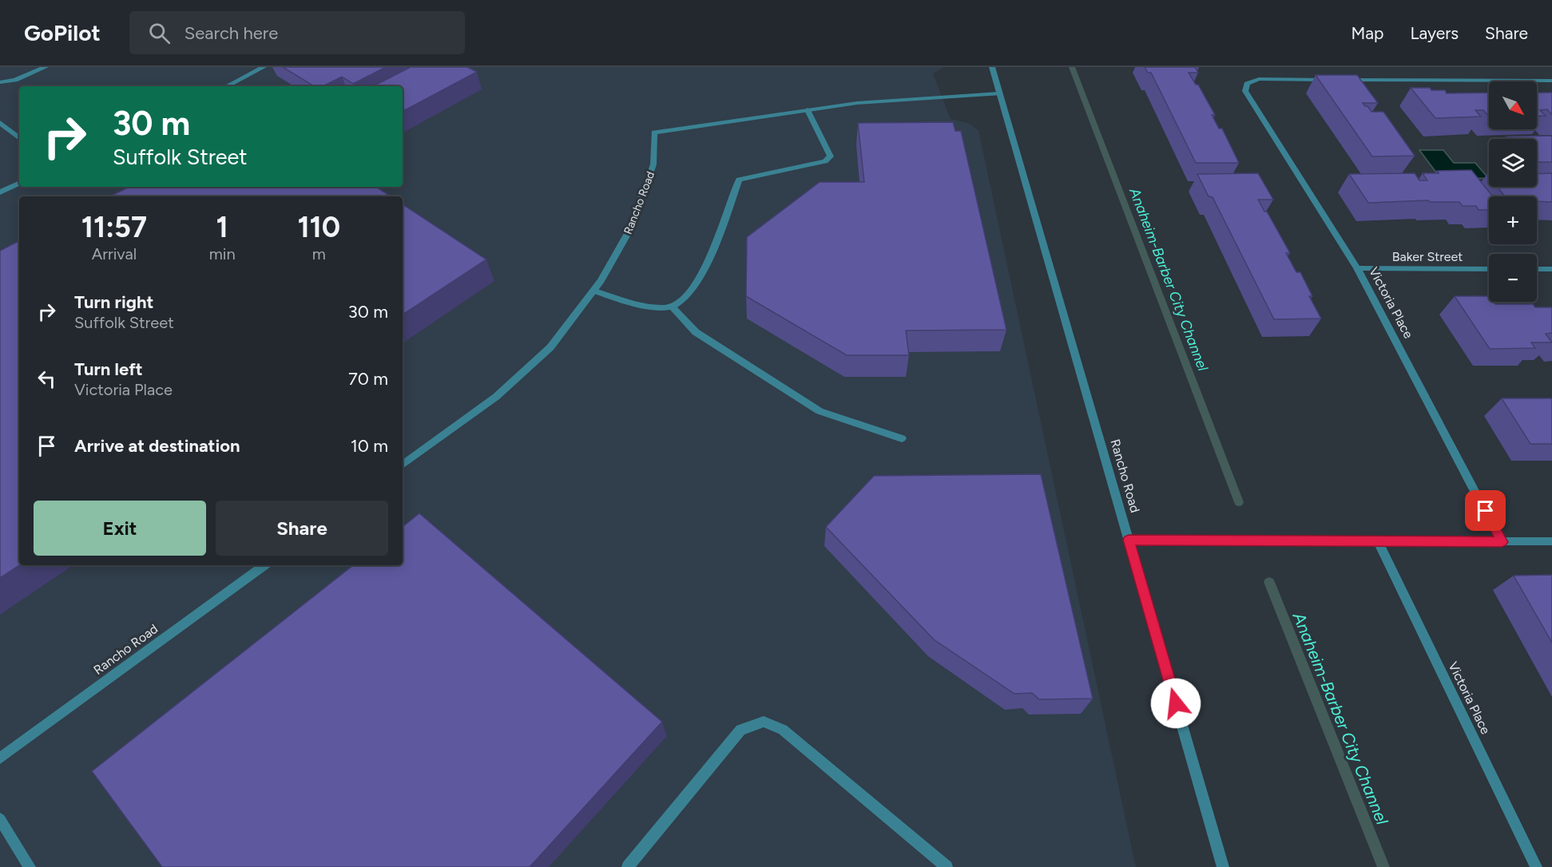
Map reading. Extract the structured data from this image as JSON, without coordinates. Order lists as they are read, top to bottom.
{
  "streets": {
    "street": ["Rancho Road", "Baker Street", "Victoria Place"]
  },
  "crossings": [
    ["Baker Street", "Victoria Place"]
  ],
  "water": ["Anaheim-Barber City Channel"],
  "north": "bottom right",
  "page": {
    "header": "GoPilot",
    "search": "Search here",
    "nav": ["Map", "Layers", "Share"],
    "map_buttons": ["+", "−"],
    "turn": ["30 m", "Suffolk Street"],
    "eta": [
      "11:57",
      "Arrival",
      "1",
      "min",
      "110",
      "m"
    ],
    "list": [
      {
        "name": "Turn right",
        "note": "Suffolk Street",
        "value": "30 m"
      },
      {
        "name": "Turn left",
        "note": "Victoria Place",
        "value": "70 m"
      },
      {
        "name": "Arrive at destination",
        "value": "10 m"
      }
    ],
    "buttons": ["Exit", "Share"]
  }
}
